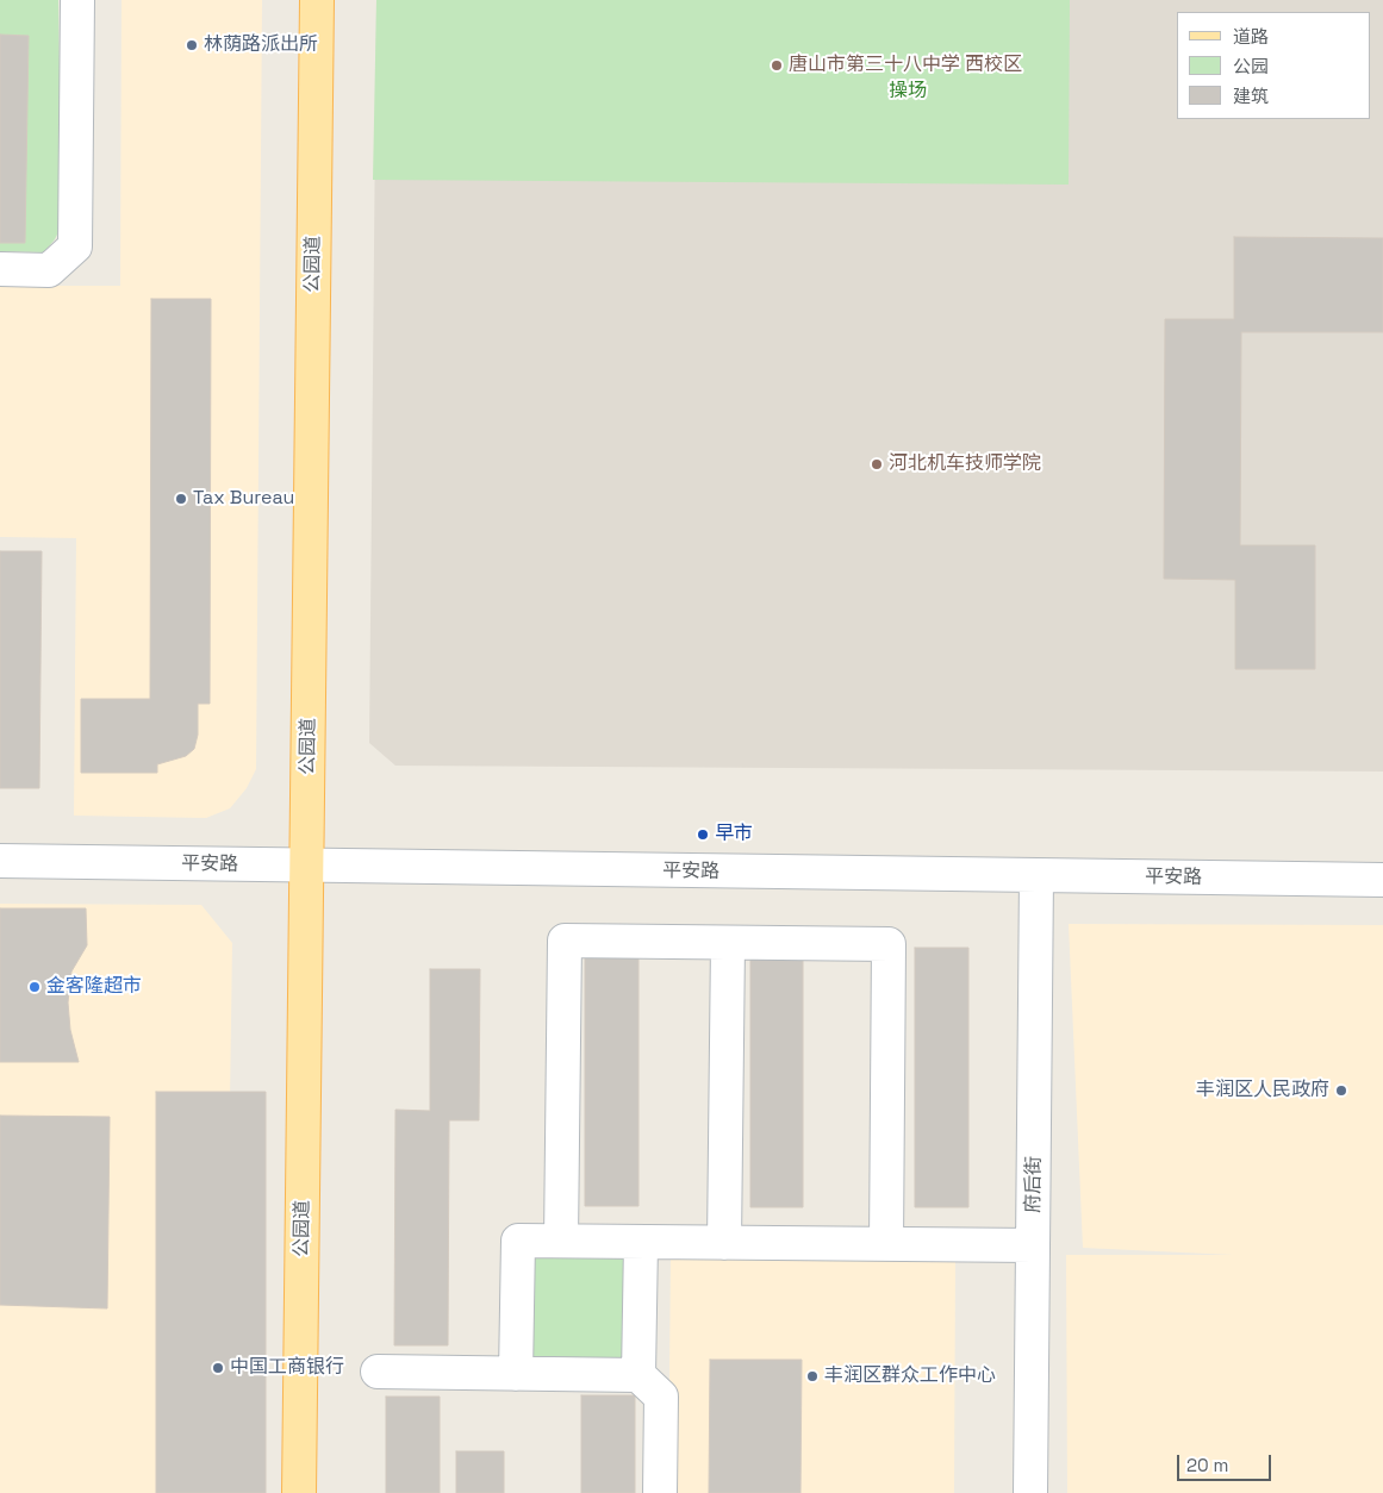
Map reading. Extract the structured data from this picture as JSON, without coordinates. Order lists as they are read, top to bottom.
{
  "streets": {
    "main road": ["公园道"],
    "street": ["平安路", "府后街"]
  },
  "crossings": [
    ["公园道", "平安路"],
    ["平安路", "府后街"]
  ],
  "parks": ["操场"],
  "places": [
    "林荫路派出所",
    "唐山市第三十八中学 西校区",
    "河北机车技师学院",
    "Tax Bureau",
    "早市",
    "金客隆超市",
    "丰润区人民政府",
    "中国工商银行",
    "丰润区群众工作中心"
  ],
  "legend": ["道路", "公园", "建筑"],
  "scale_bar": "20 m"
}
